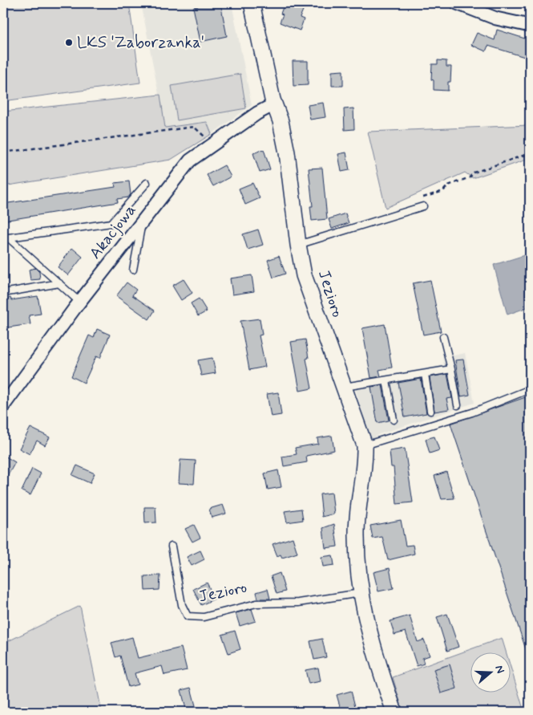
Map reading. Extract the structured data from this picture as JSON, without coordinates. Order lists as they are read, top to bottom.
{
  "streets": {
    "street": ["Akacjowa", "Jezioro"]
  },
  "crossings": [
    ["Akacjowa", "Jezioro"]
  ],
  "places": ["LKS 'Zaborzanka'"],
  "north": "right"
}
